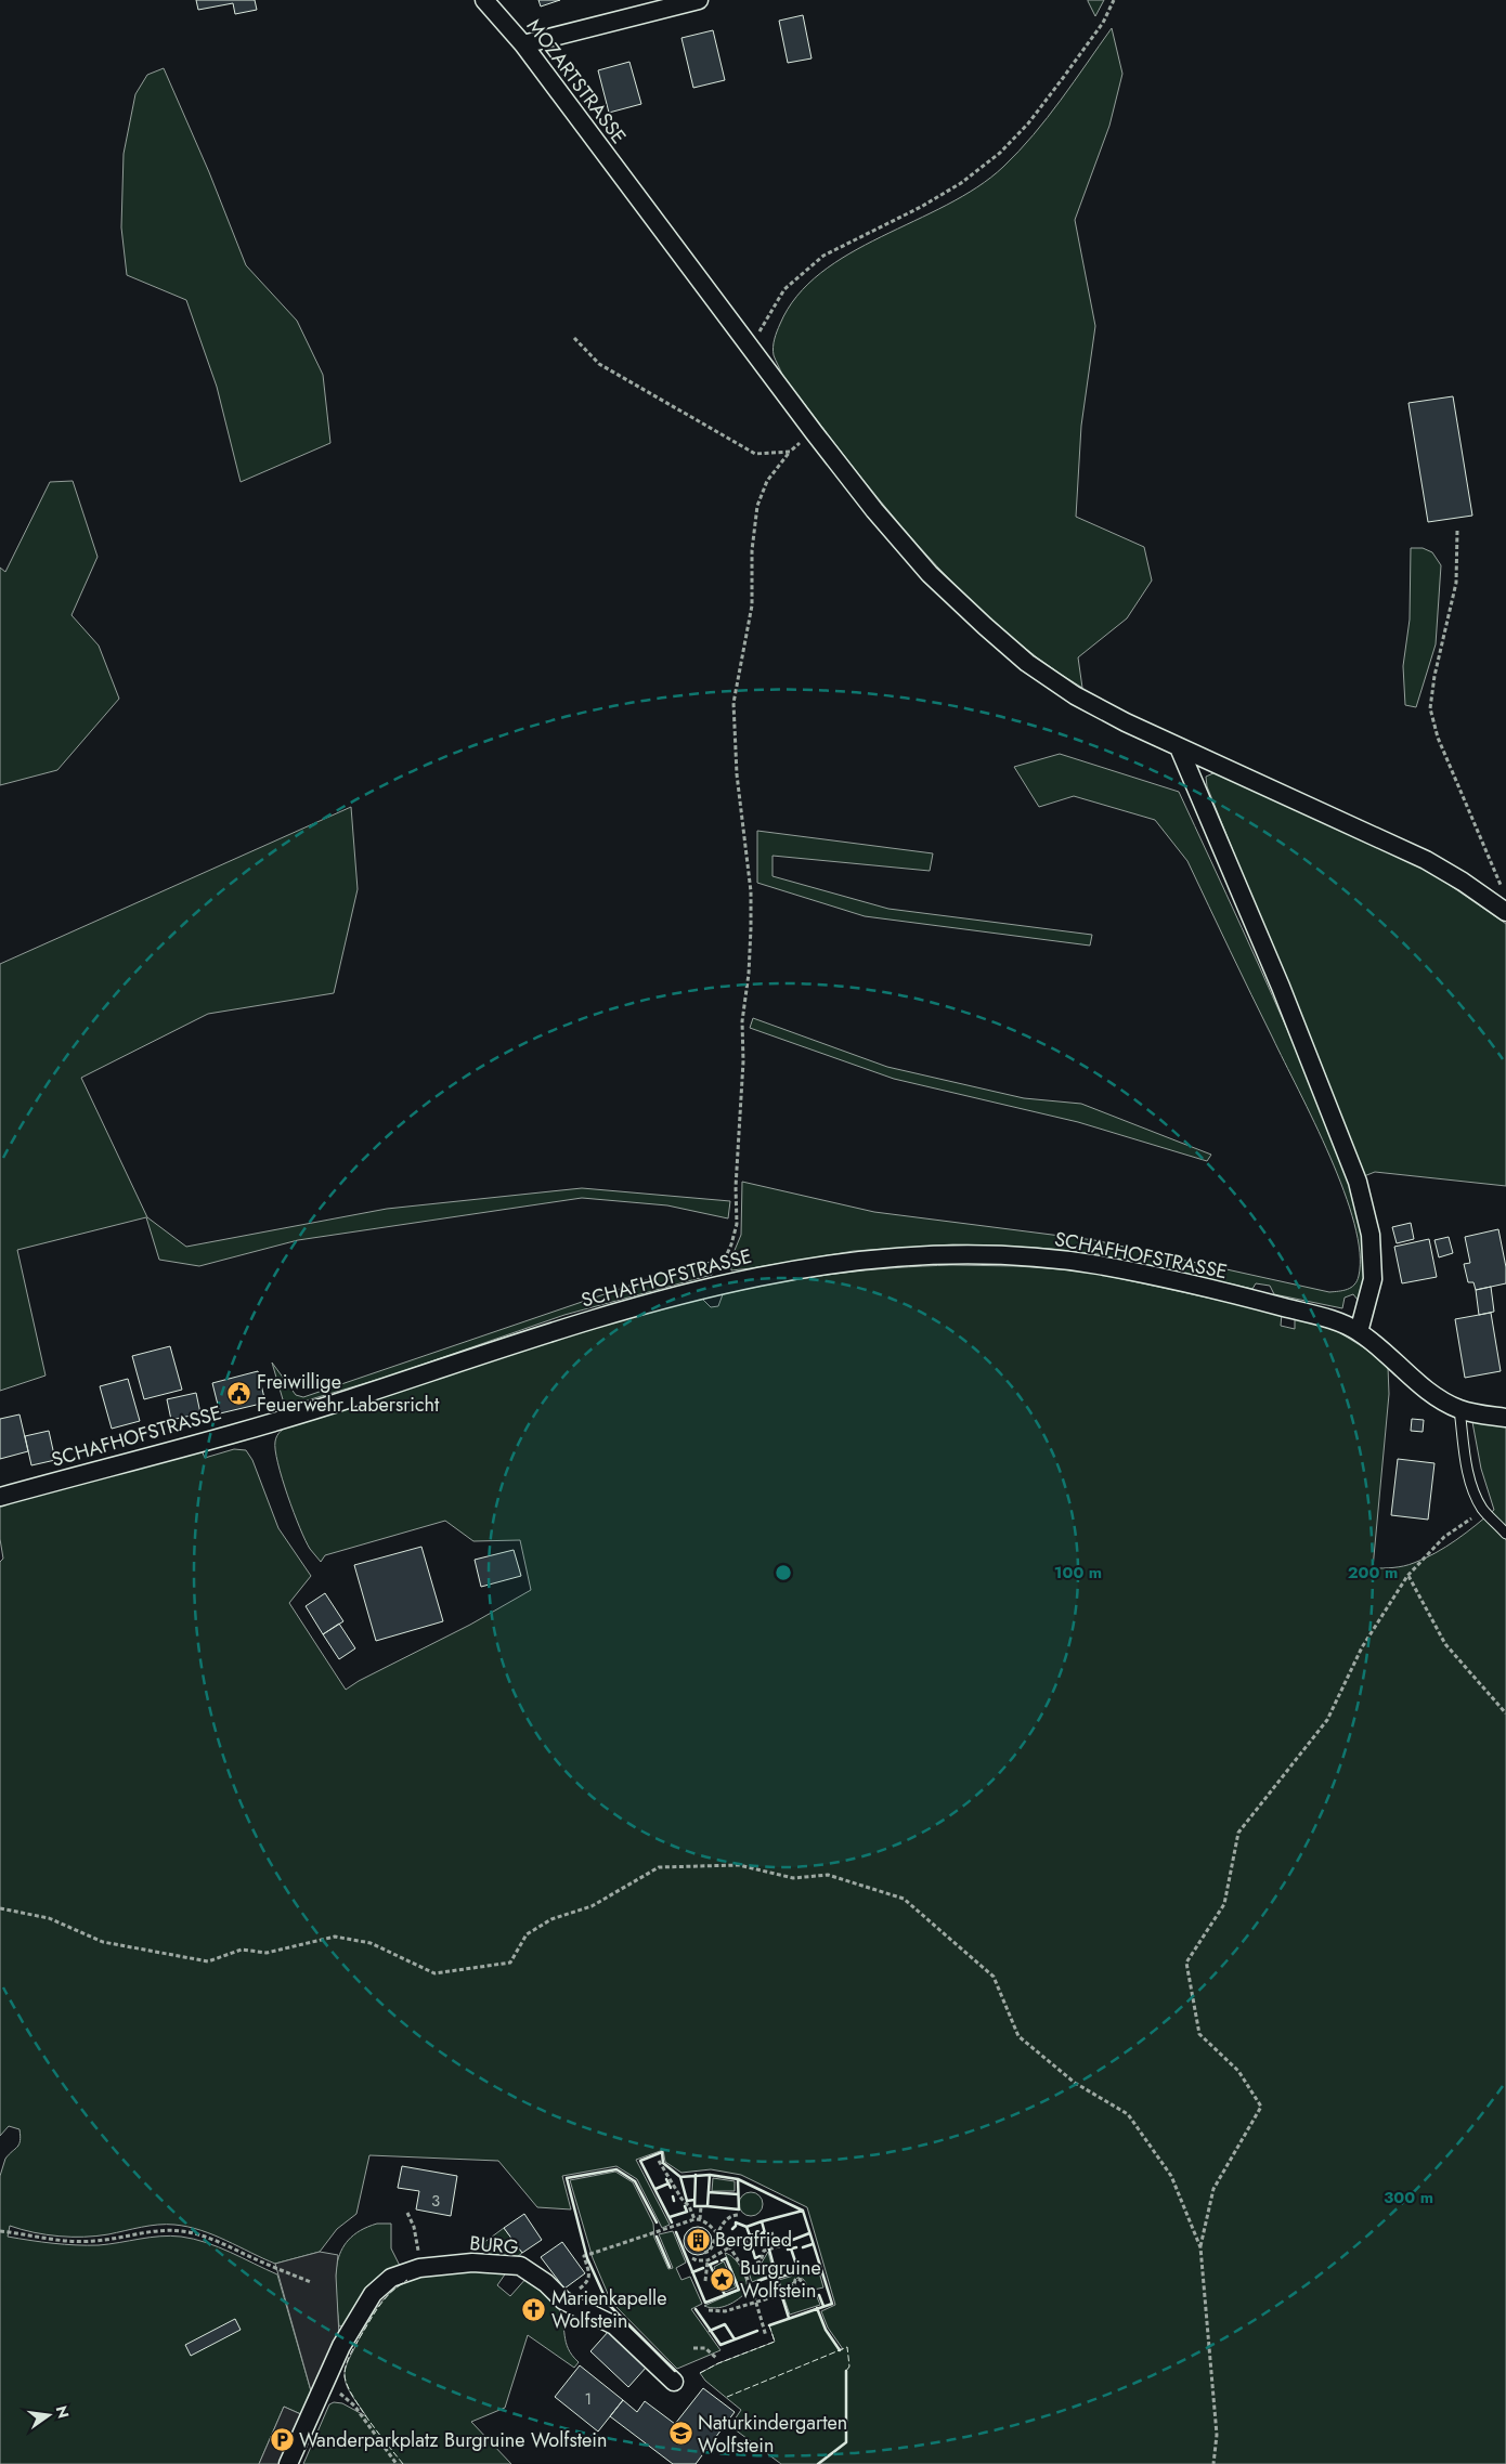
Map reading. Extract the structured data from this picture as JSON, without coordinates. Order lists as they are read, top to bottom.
{
  "streets": {
    "street": ["MOZARTSTRASSE", "SCHAFHOFSTRASSE", "BURG"]
  },
  "places": {
    "public building": ["Freiwillige Feuerwehr Labersricht"],
    "building": ["Bergfried"],
    "place": ["Burgruine Wolfstein"],
    "church": ["Marienkapelle Wolfstein"],
    "school or university": ["Naturkindergarten Wolfstein"],
    "parking": ["Wanderparkplatz Burgruine Wolfstein"]
  },
  "house_numbers": ["3", "1"],
  "north": "right",
  "rings": ["100 m", "200 m", "300 m"]
}
